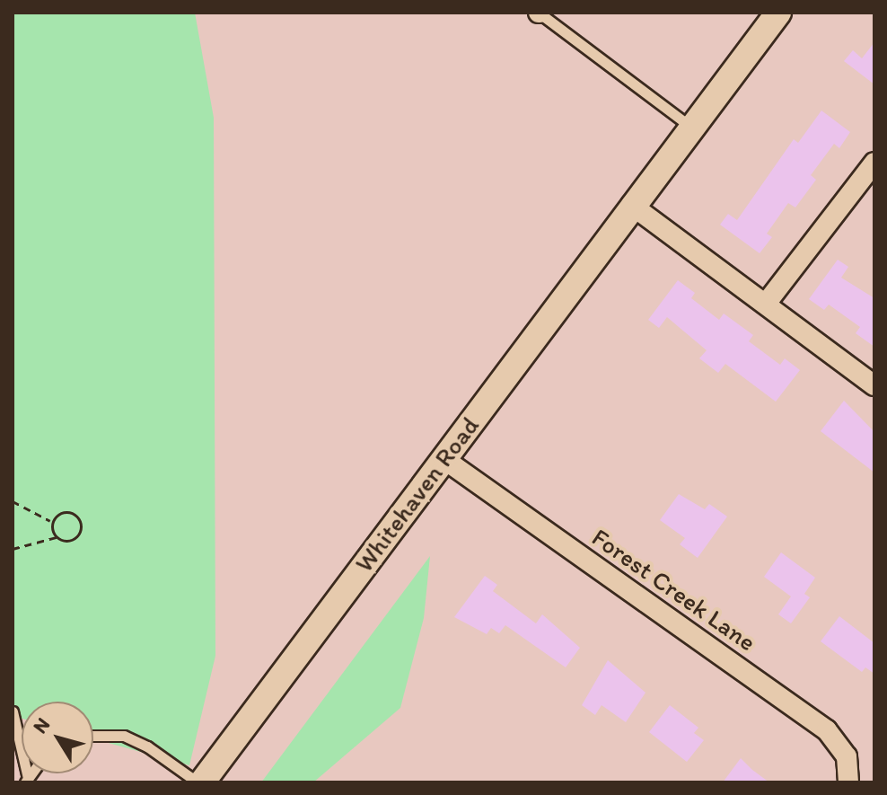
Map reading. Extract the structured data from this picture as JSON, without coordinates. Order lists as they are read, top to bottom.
{
  "streets": {
    "street": ["Whitehaven Road", "Forest Creek Lane"]
  },
  "crossings": [
    ["Whitehaven Road", "Forest Creek Lane"]
  ],
  "north": "top left"
}
